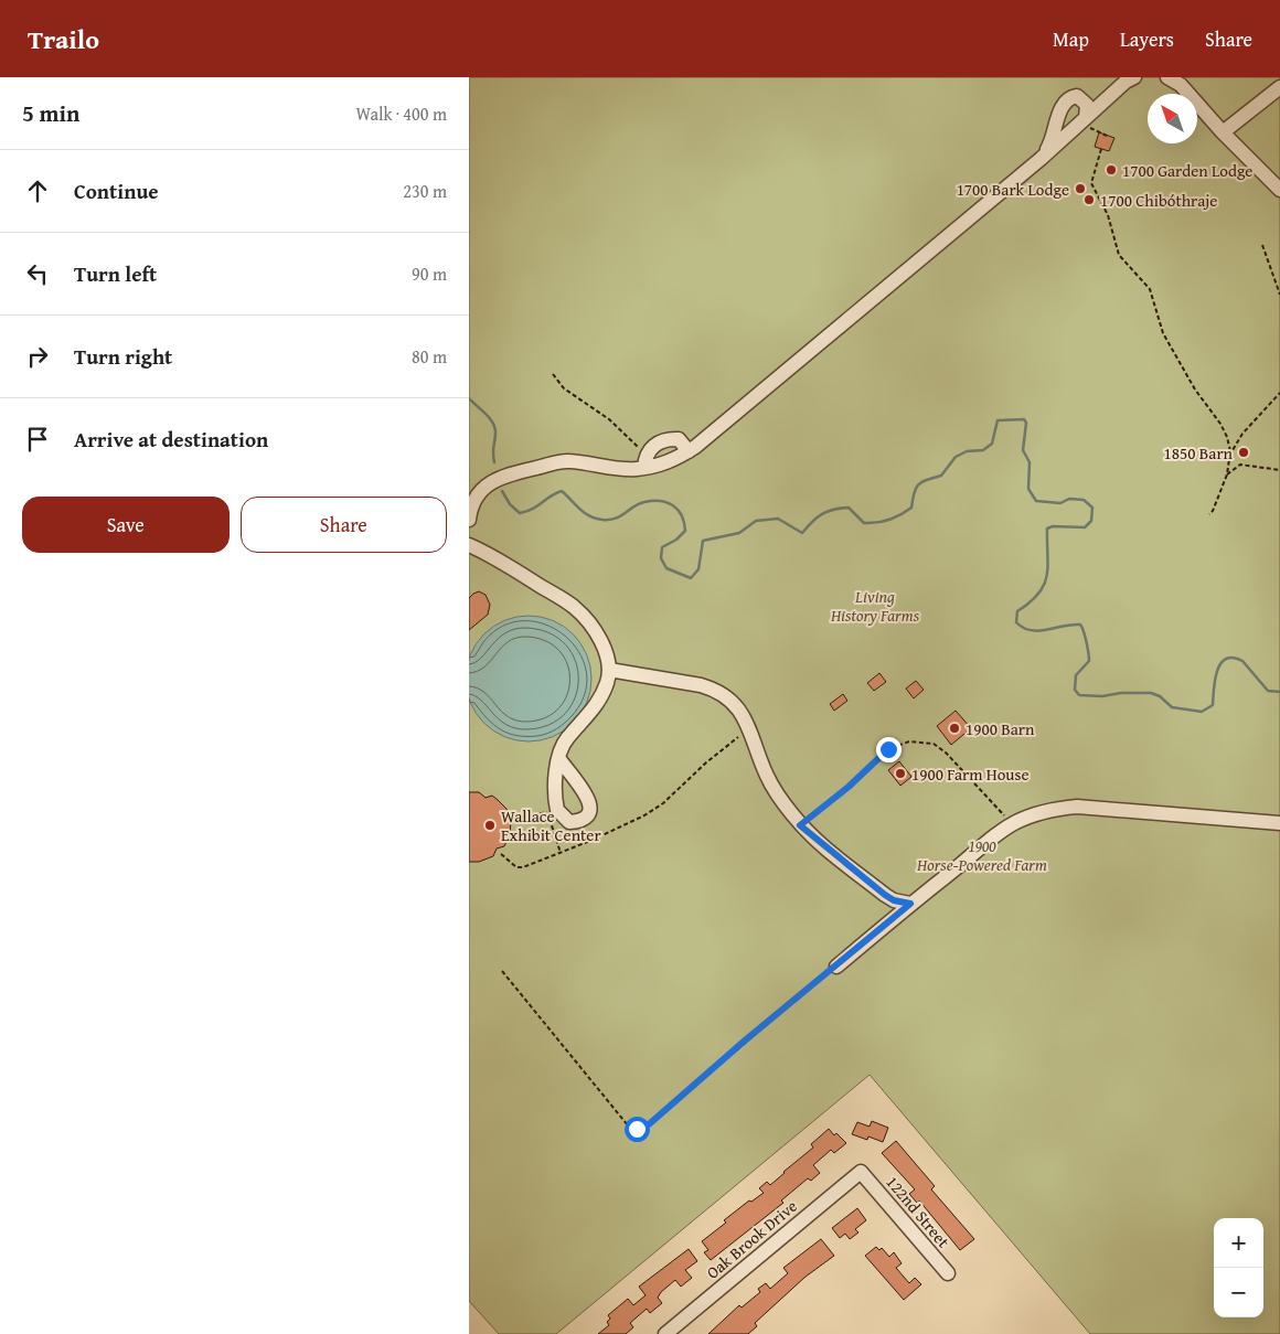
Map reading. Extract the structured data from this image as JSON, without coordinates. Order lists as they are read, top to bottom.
{
  "streets": {
    "street": ["122nd Street", "Oak Brook Drive"]
  },
  "crossings": [
    ["122nd Street", "Oak Brook Drive"]
  ],
  "parks": ["Living History Farms", "1900 Horse-Powered Farm"],
  "places": [
    "1700 Garden Lodge",
    "1700 Bark Lodge",
    "1700 Chibóthraje",
    "1850 Barn",
    "1900 Barn",
    "1900 Farm House",
    "Wallace Exhibit Center"
  ],
  "north": "top left",
  "page": {
    "header": "Trailo",
    "nav": ["Map", "Layers", "Share"],
    "heading": ["5 min", "Walk · 400 m"],
    "list": [
      ["Continue", "230 m"],
      ["Turn left", "90 m"],
      ["Turn right", "80 m"],
      "Arrive at destination"
    ],
    "buttons": ["Save", "Share"],
    "map_buttons": ["+", "−"]
  }
}
